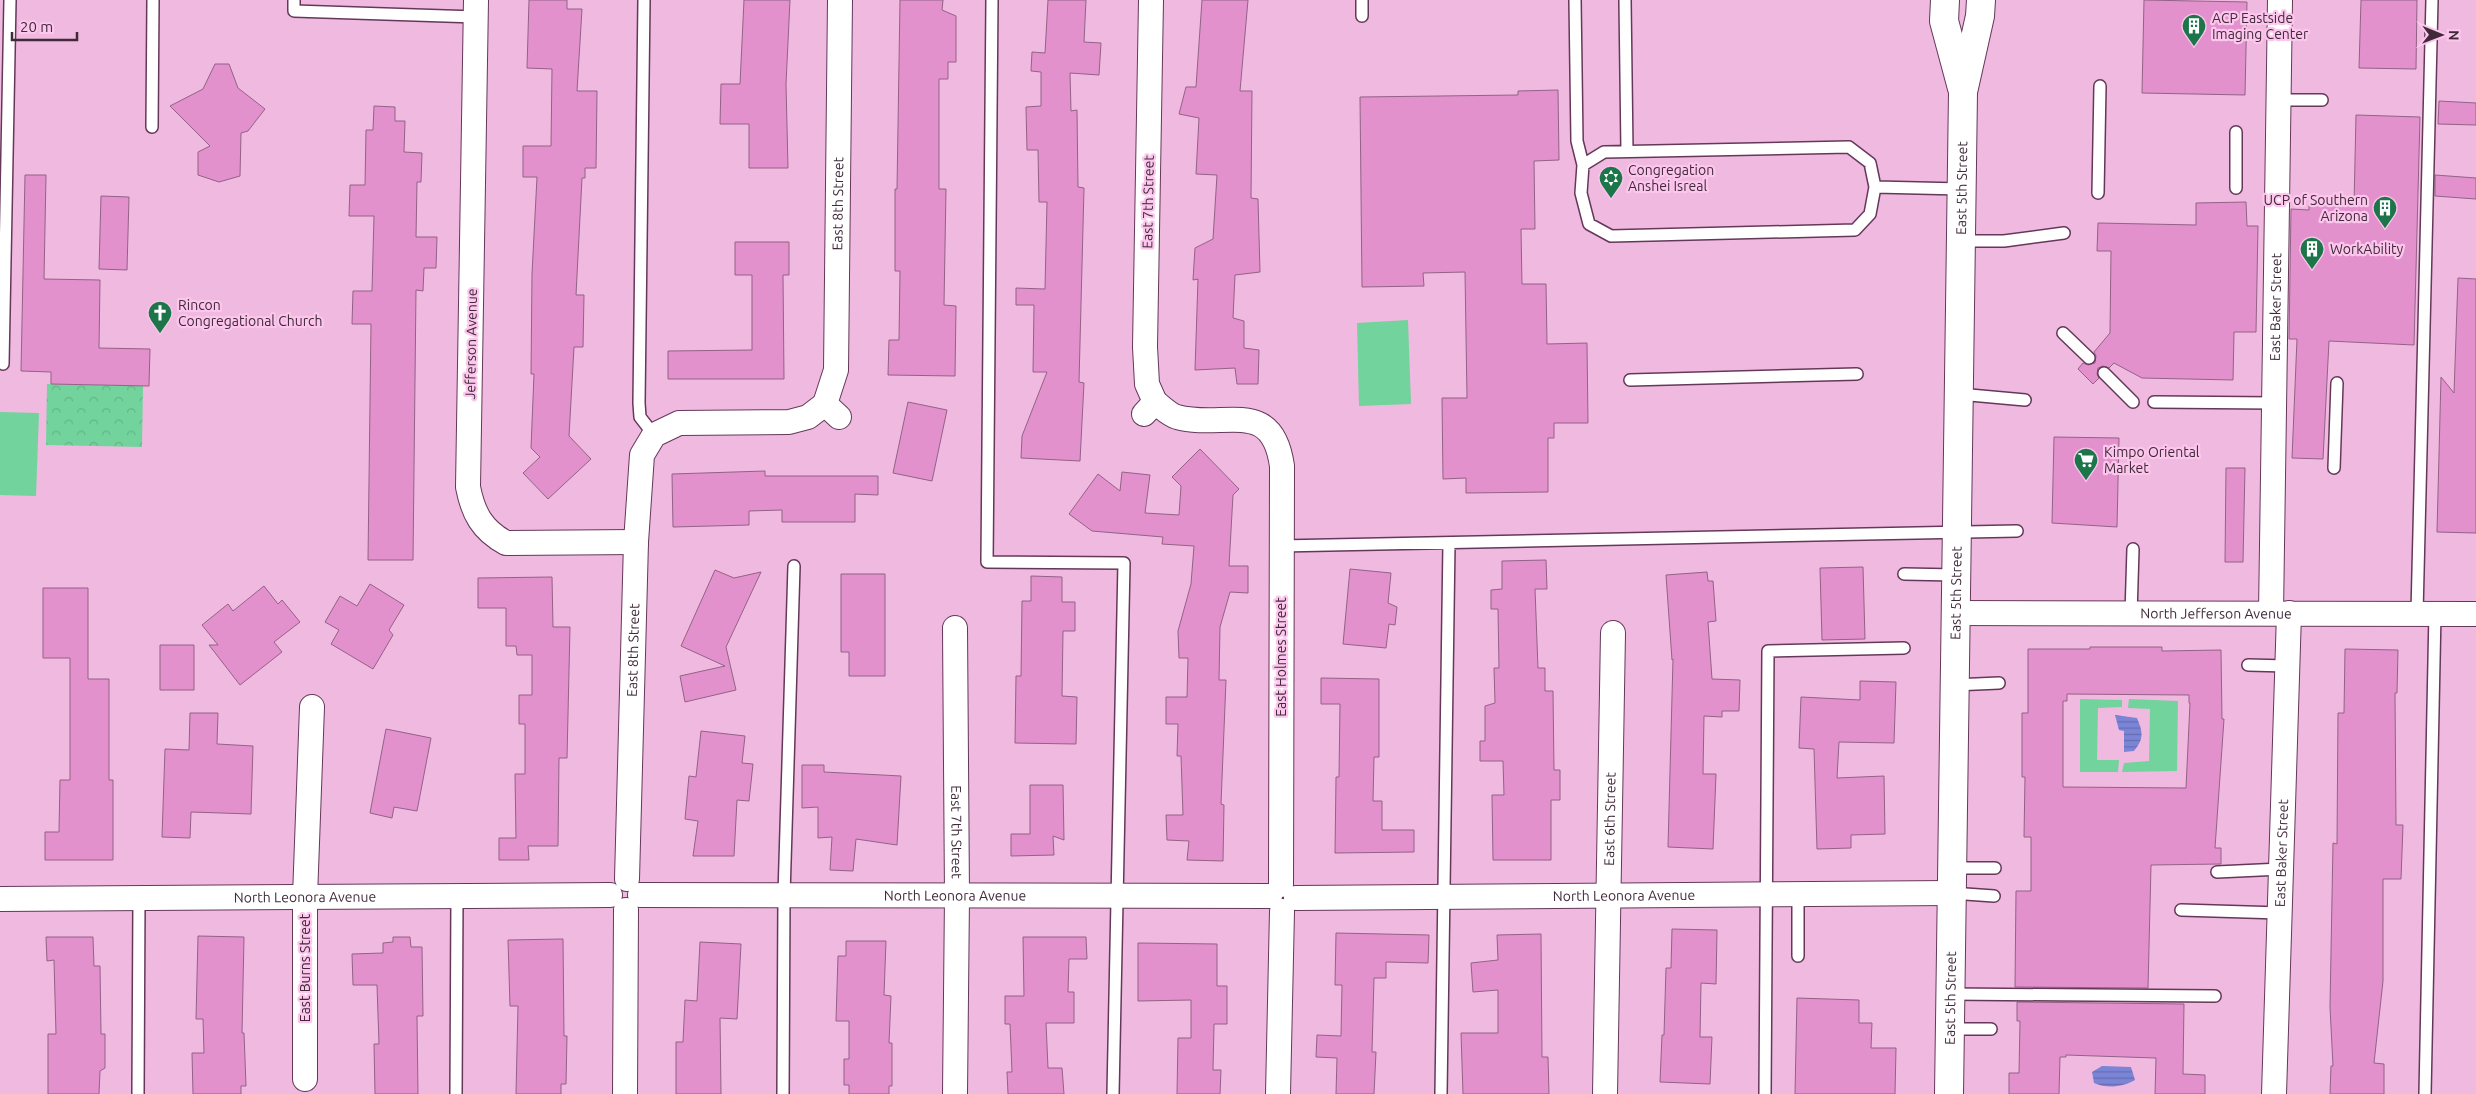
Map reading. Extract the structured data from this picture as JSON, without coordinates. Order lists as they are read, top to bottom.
{
  "streets": {
    "street": [
      "East 5th Street",
      "East 7th Street",
      "East 8th Street",
      "East Baker Street",
      "Jefferson Avenue",
      "North Jefferson Avenue",
      "East Holmes Street",
      "East 6th Street",
      "North Leonora Avenue",
      "East Burns Street"
    ]
  },
  "crossings": [
    ["East 5th Street", "North Jefferson Avenue"],
    ["East 5th Street", "North Leonora Avenue"],
    ["East 7th Street", "East Holmes Street"],
    ["East 7th Street", "North Leonora Avenue"],
    ["East 8th Street", "Jefferson Avenue"],
    ["East 8th Street", "North Leonora Avenue"],
    ["East Baker Street", "North Jefferson Avenue"],
    ["East Holmes Street", "North Leonora Avenue"],
    ["East 6th Street", "North Leonora Avenue"],
    ["North Leonora Avenue", "East Burns Street"]
  ],
  "places": {
    "building": ["ACP Eastside Imaging Center", "UCP of Southern Arizona", "WorkAbility"],
    "synagogue": ["Congregation Anshei Isreal"],
    "church": ["Rincon Congregational Church"],
    "supermarket": ["Kimpo Oriental Market"]
  },
  "scale_bar": "20 m",
  "north": "right"
}
